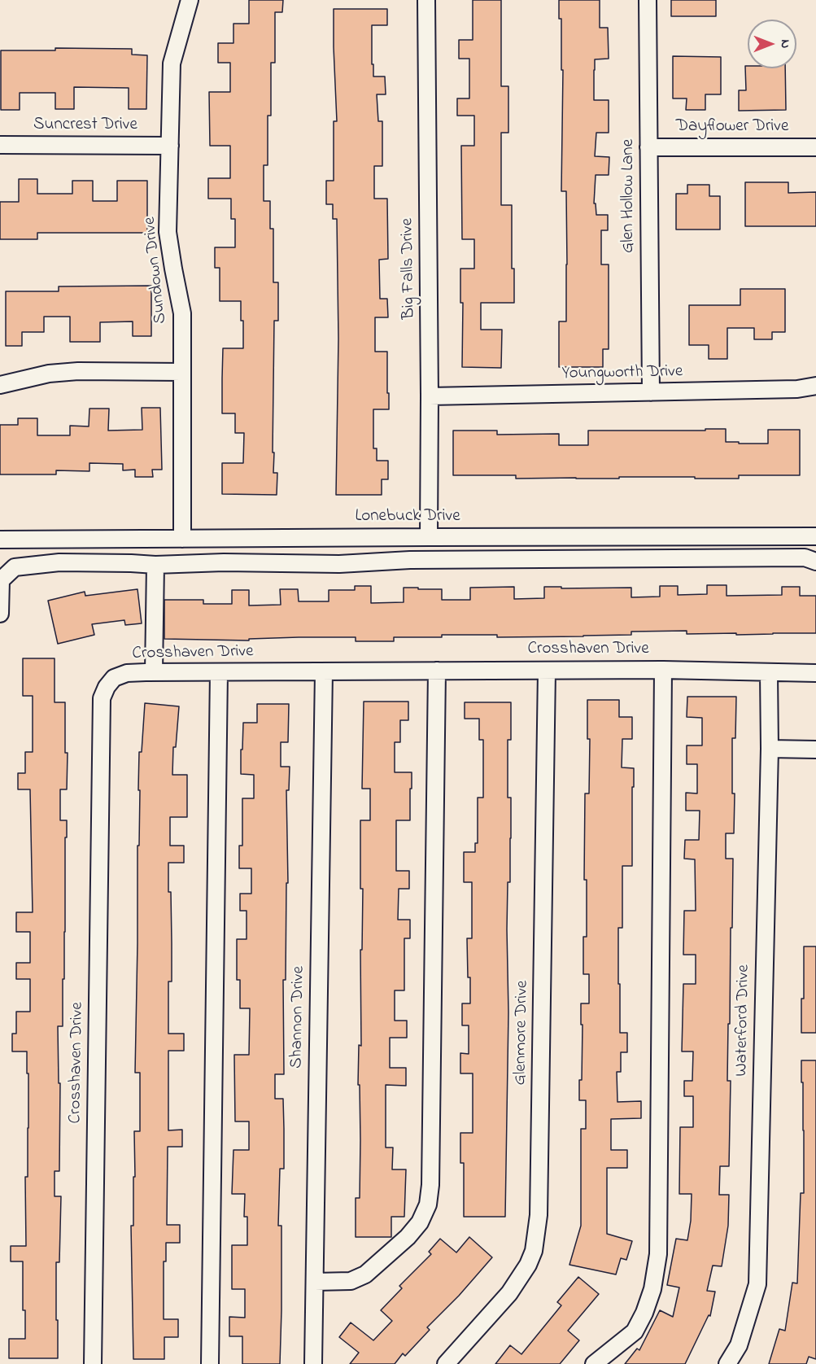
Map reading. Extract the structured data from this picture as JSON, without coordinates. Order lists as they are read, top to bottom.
{
  "streets": {
    "street": [
      "Suncrest Drive",
      "Dayflower Drive",
      "Glen Hollow Lane",
      "Big Falls Drive",
      "Sundown Drive",
      "Youngworth Drive",
      "Lonebuck Drive",
      "Crosshaven Drive",
      "Shannon Drive",
      "Waterford Drive",
      "Glenmore Drive"
    ]
  },
  "crossings": [
    ["Suncrest Drive", "Sundown Drive"],
    ["Dayflower Drive", "Glen Hollow Lane"],
    ["Glen Hollow Lane", "Youngworth Drive"],
    ["Big Falls Drive", "Youngworth Drive"],
    ["Big Falls Drive", "Lonebuck Drive"],
    ["Sundown Drive", "Lonebuck Drive"],
    ["Crosshaven Drive", "Shannon Drive"],
    ["Crosshaven Drive", "Waterford Drive"],
    ["Crosshaven Drive", "Glenmore Drive"]
  ],
  "north": "right"
}
